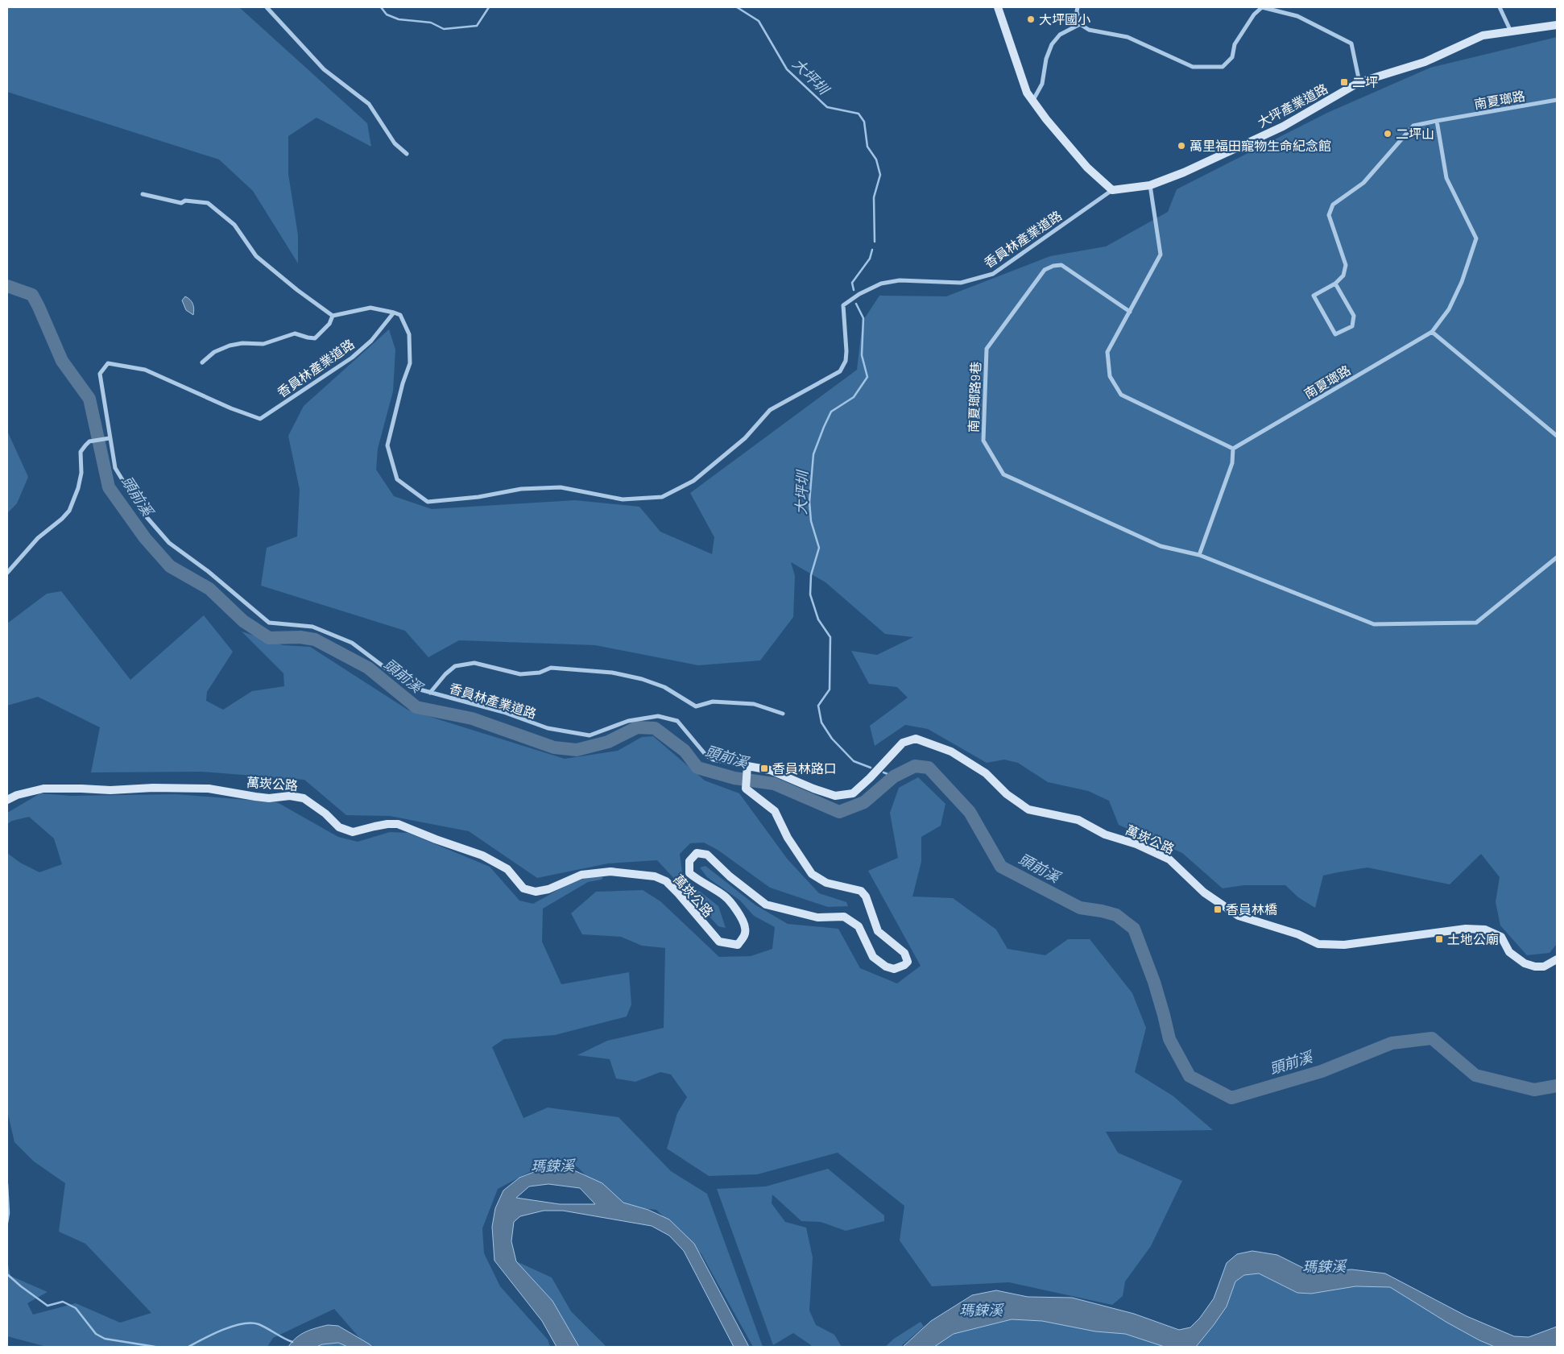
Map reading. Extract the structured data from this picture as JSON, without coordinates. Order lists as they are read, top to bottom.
{
  "streets": {
    "street": [
      "南夏瑯路",
      "大坪產業道路",
      "香員林產業道路",
      "南夏瑯路9巷",
      "萬崁公路"
    ]
  },
  "crossings": [
    ["大坪產業道路", "香員林產業道路"],
    ["香員林產業道路", "萬崁公路"]
  ],
  "water": ["大坪圳", "頭前溪", "瑪鋉溪"],
  "places": {
    "other": ["大坪國小", "二坪山", "萬里福田寵物生命紀念館"],
    "transit": [
      "二坪",
      "香員林路口",
      "香員林橋",
      "土地公廟"
    ]
  }
}
